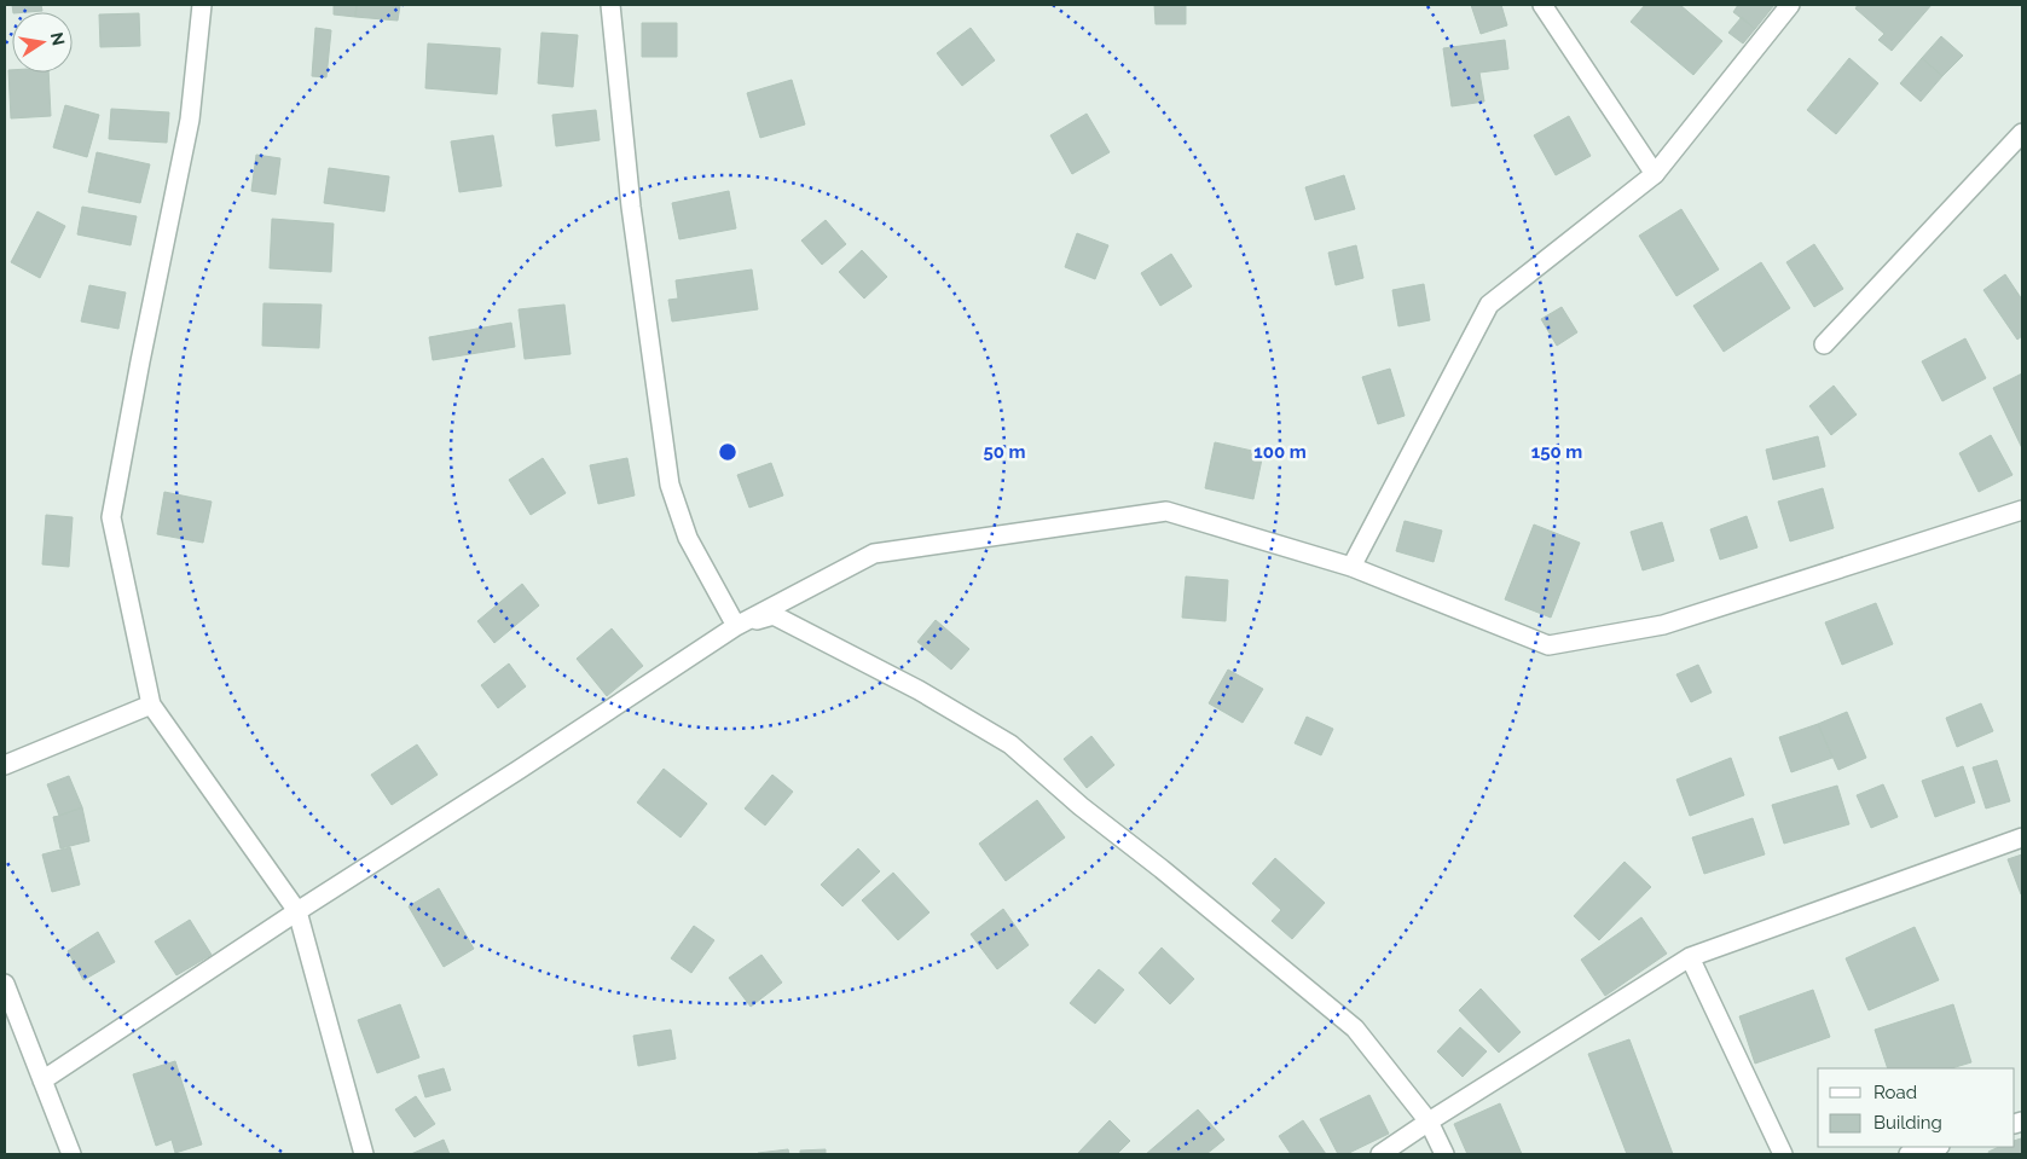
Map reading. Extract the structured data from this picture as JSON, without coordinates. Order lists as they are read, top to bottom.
{
  "legend": ["Road", "Building"],
  "north": "right",
  "rings": ["50 m", "100 m", "150 m"]
}
